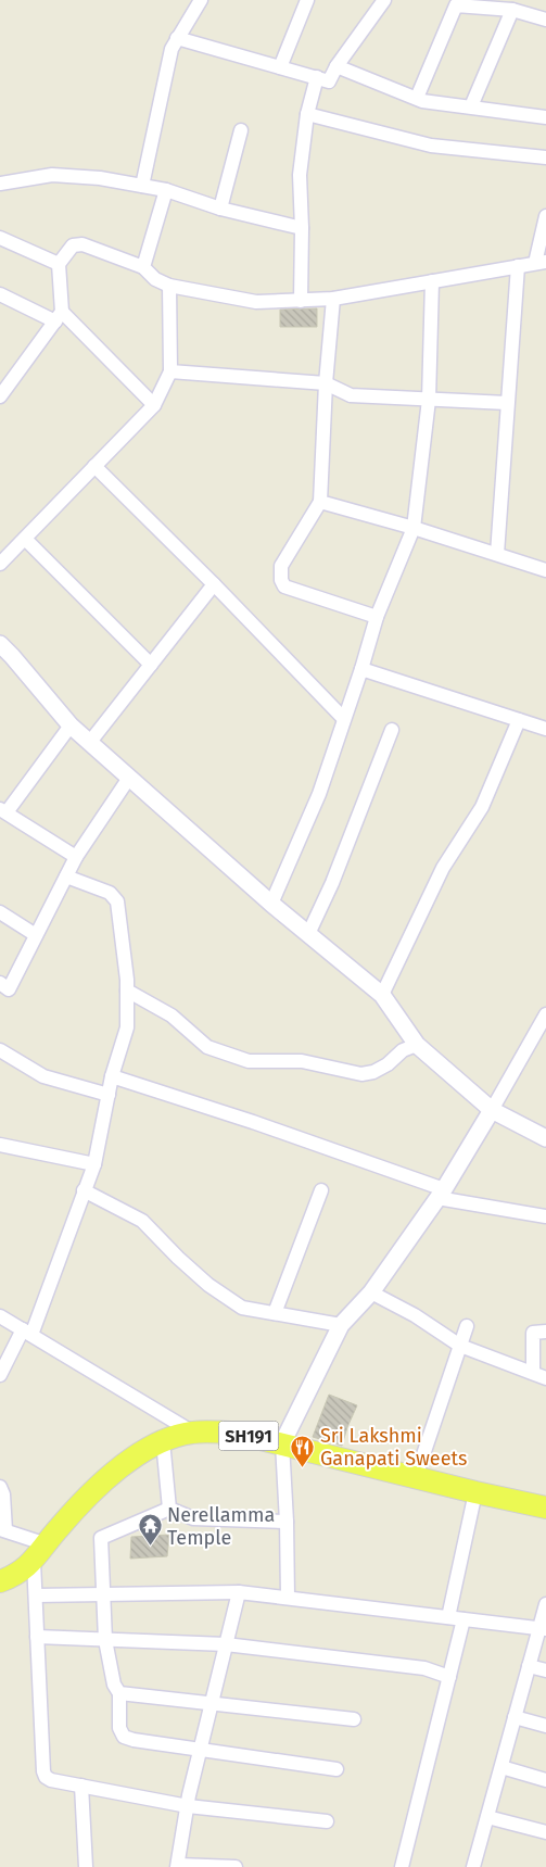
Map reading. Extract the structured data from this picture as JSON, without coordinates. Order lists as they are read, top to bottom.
{
  "streets": {
    "main road": ["SH191"]
  },
  "places": {
    "restaurant": ["Sri Lakshmi Ganapati Sweets"],
    "temple": ["Nerellamma Temple"]
  }
}
